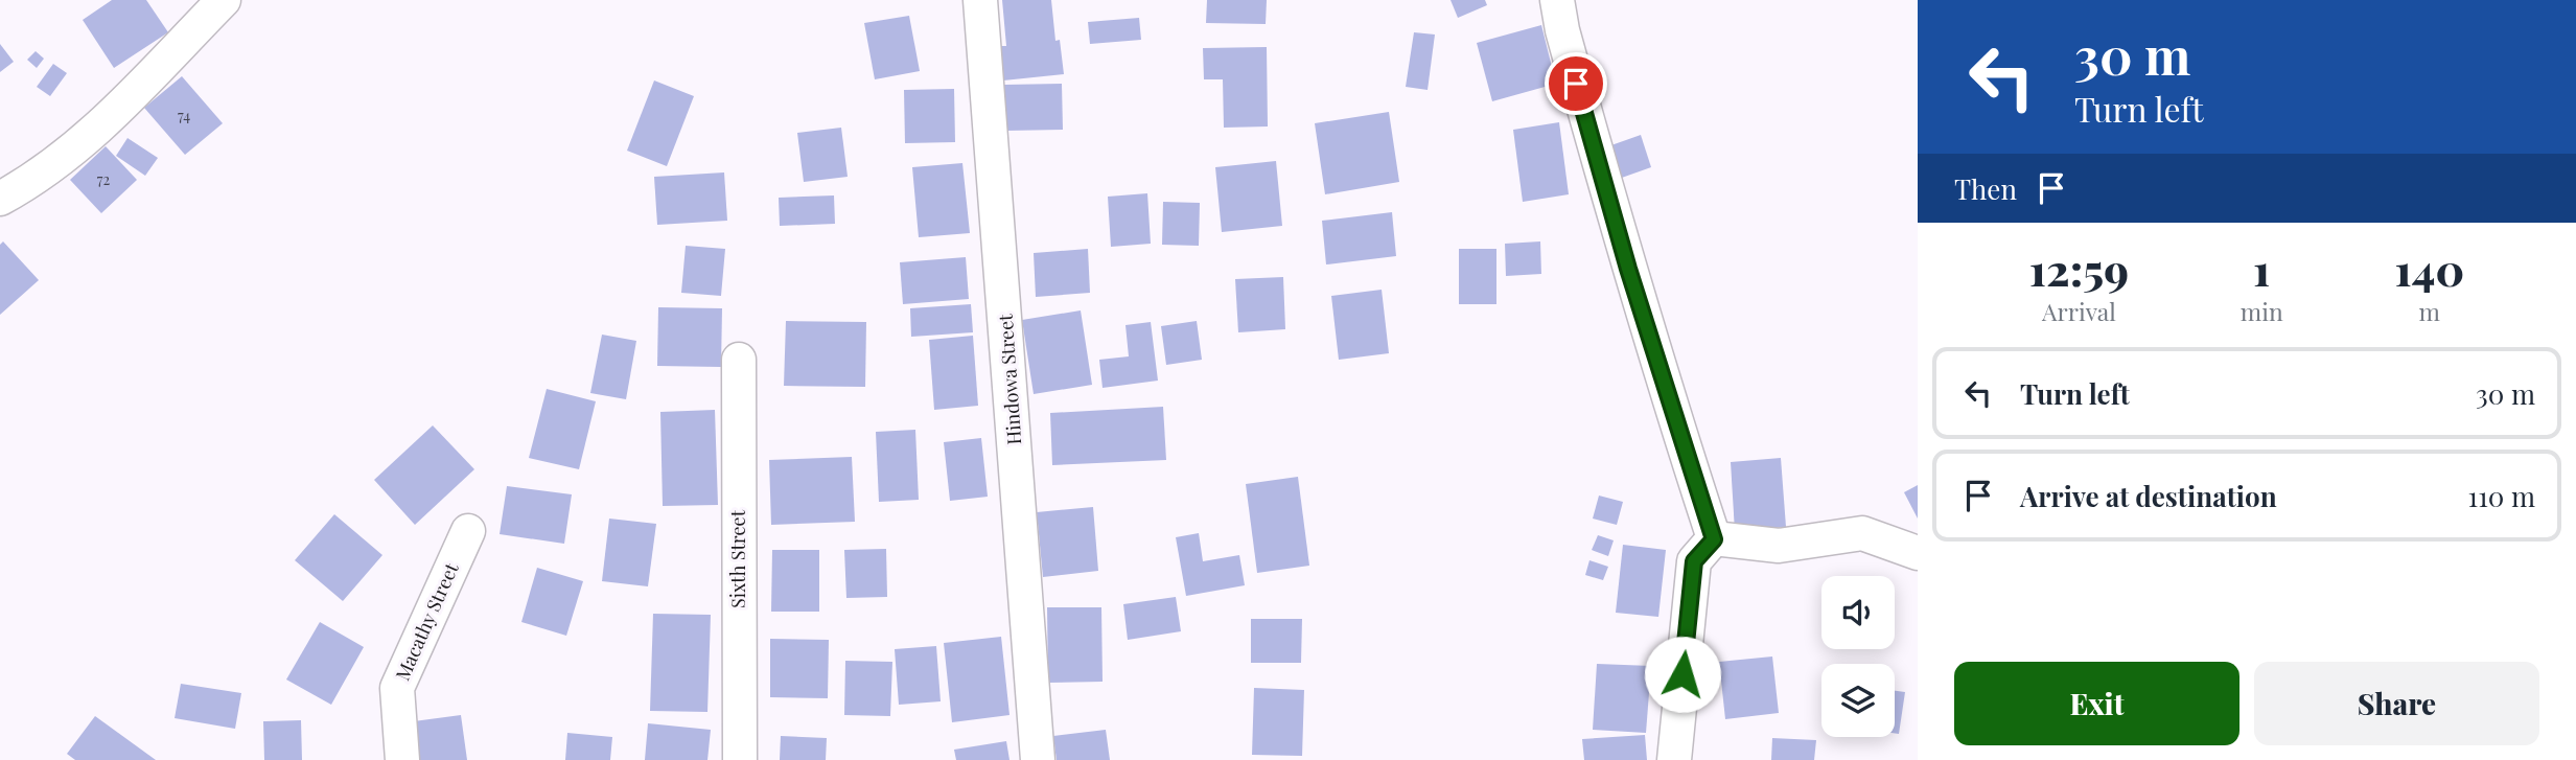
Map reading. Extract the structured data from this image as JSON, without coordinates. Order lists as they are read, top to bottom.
{
  "streets": {
    "street": ["Hindowa Street", "Sixth Street", "Macathy Street"]
  },
  "house_numbers": ["74", "72"],
  "page": {
    "turn": ["30 m", "Turn left"],
    "then": "Then",
    "eta": [
      "12:59",
      "Arrival",
      "1",
      "min",
      "140",
      "m"
    ],
    "list": [
      {
        "name": "Turn left",
        "value": "30 m"
      },
      {
        "name": "Arrive at destination",
        "value": "110 m"
      }
    ],
    "buttons": ["Exit", "Share"]
  }
}
